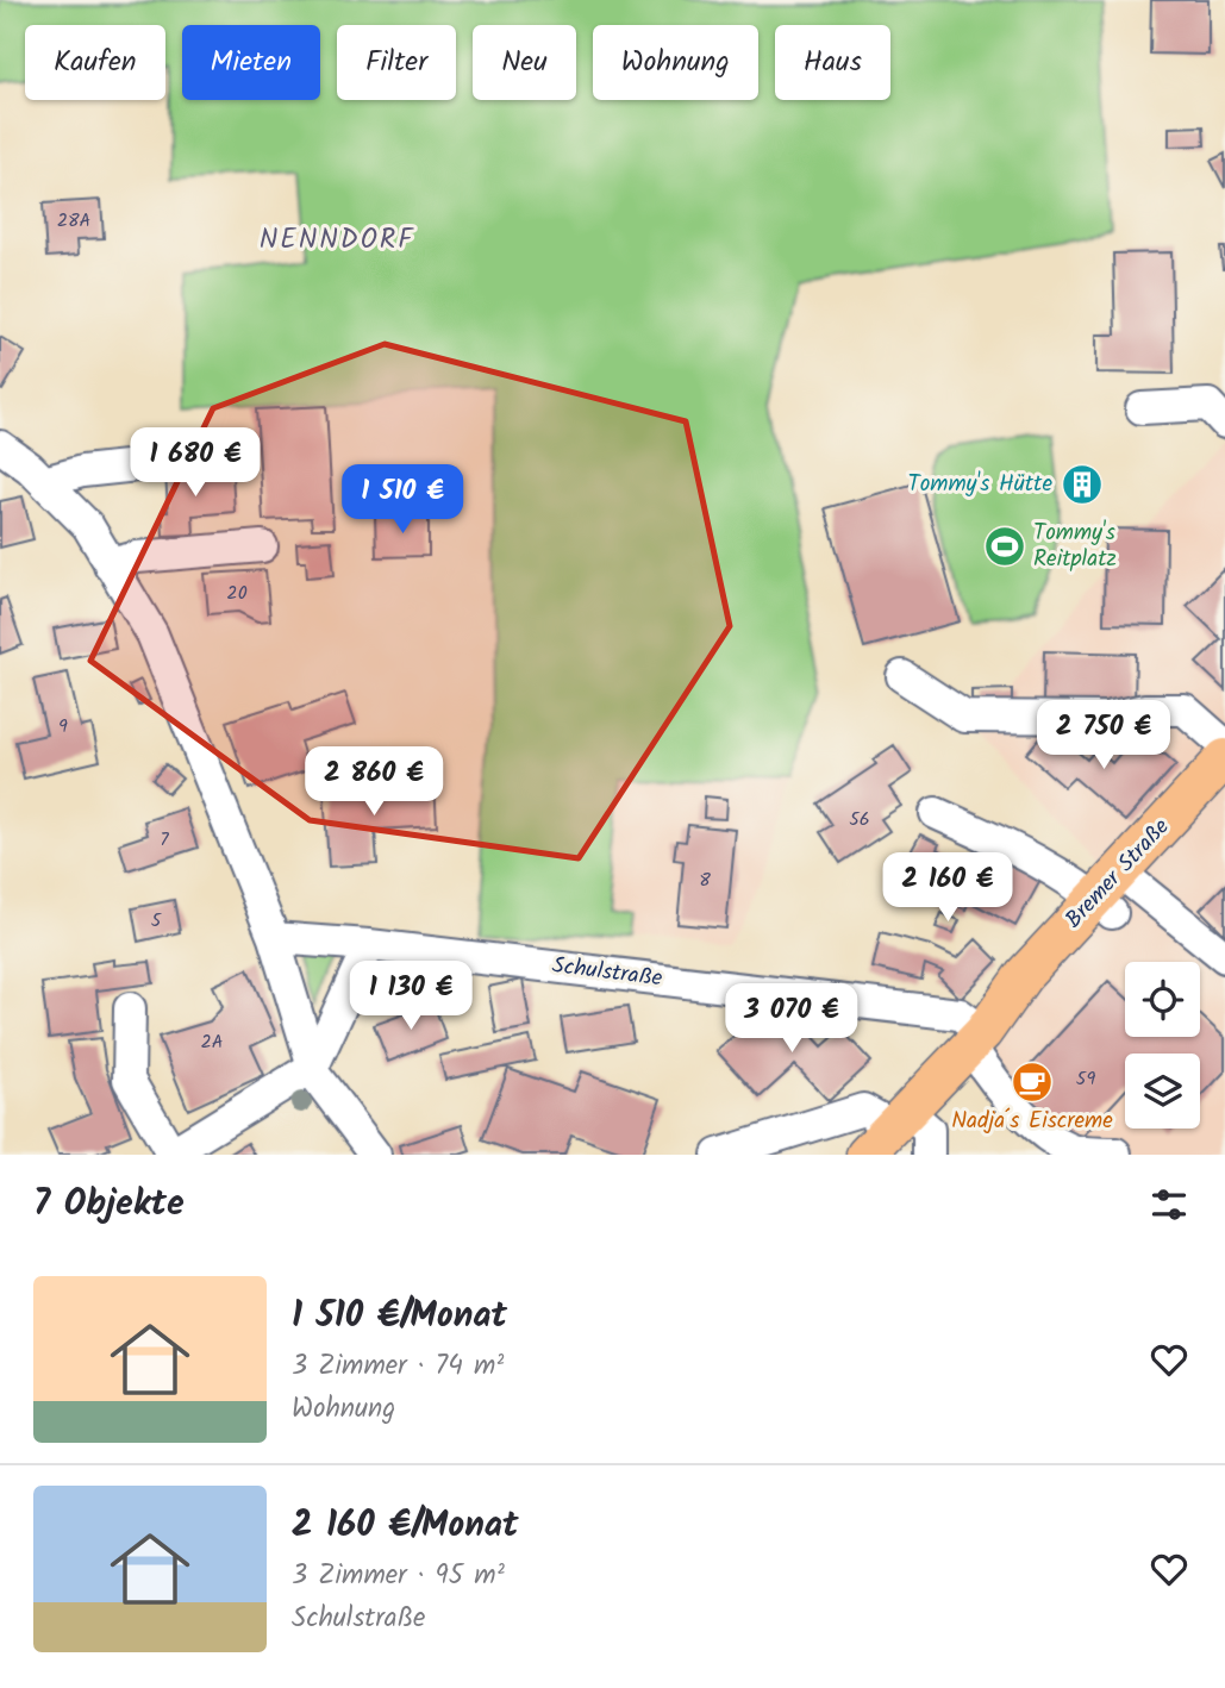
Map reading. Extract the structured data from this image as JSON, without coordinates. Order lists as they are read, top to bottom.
{
  "streets": {
    "main road": ["Bremer Straße"],
    "street": ["Schulstraße"]
  },
  "crossings": [
    ["Bremer Straße", "Schulstraße"]
  ],
  "districts": ["NENNDORF"],
  "places": {
    "building": ["Tommy's Hütte"],
    "sports": ["Tommy's Reitplatz"],
    "cafe": ["Nadja´s Eiscreme"]
  },
  "house_numbers": [
    "28A",
    "20",
    "9",
    "56",
    "7",
    "8",
    "5",
    "2A",
    "59"
  ],
  "page": {
    "chip": [
      "Kaufen",
      "Mieten",
      "Filter",
      "Neu",
      "Wohnung",
      "Haus"
    ],
    "price": [
      "1 680 €",
      "1 510 €",
      "2 750 €",
      "2 860 €",
      "2 160 €",
      "1 130 €",
      "3 070 €"
    ],
    "heading": "7 Objekte",
    "list": [
      {
        "name": "1 510 €/Monat",
        "note": "3 Zimmer · 74 m² · Wohnung"
      },
      {
        "name": "2 160 €/Monat",
        "note": "3 Zimmer · 95 m² · Schulstraße"
      }
    ]
  }
}
